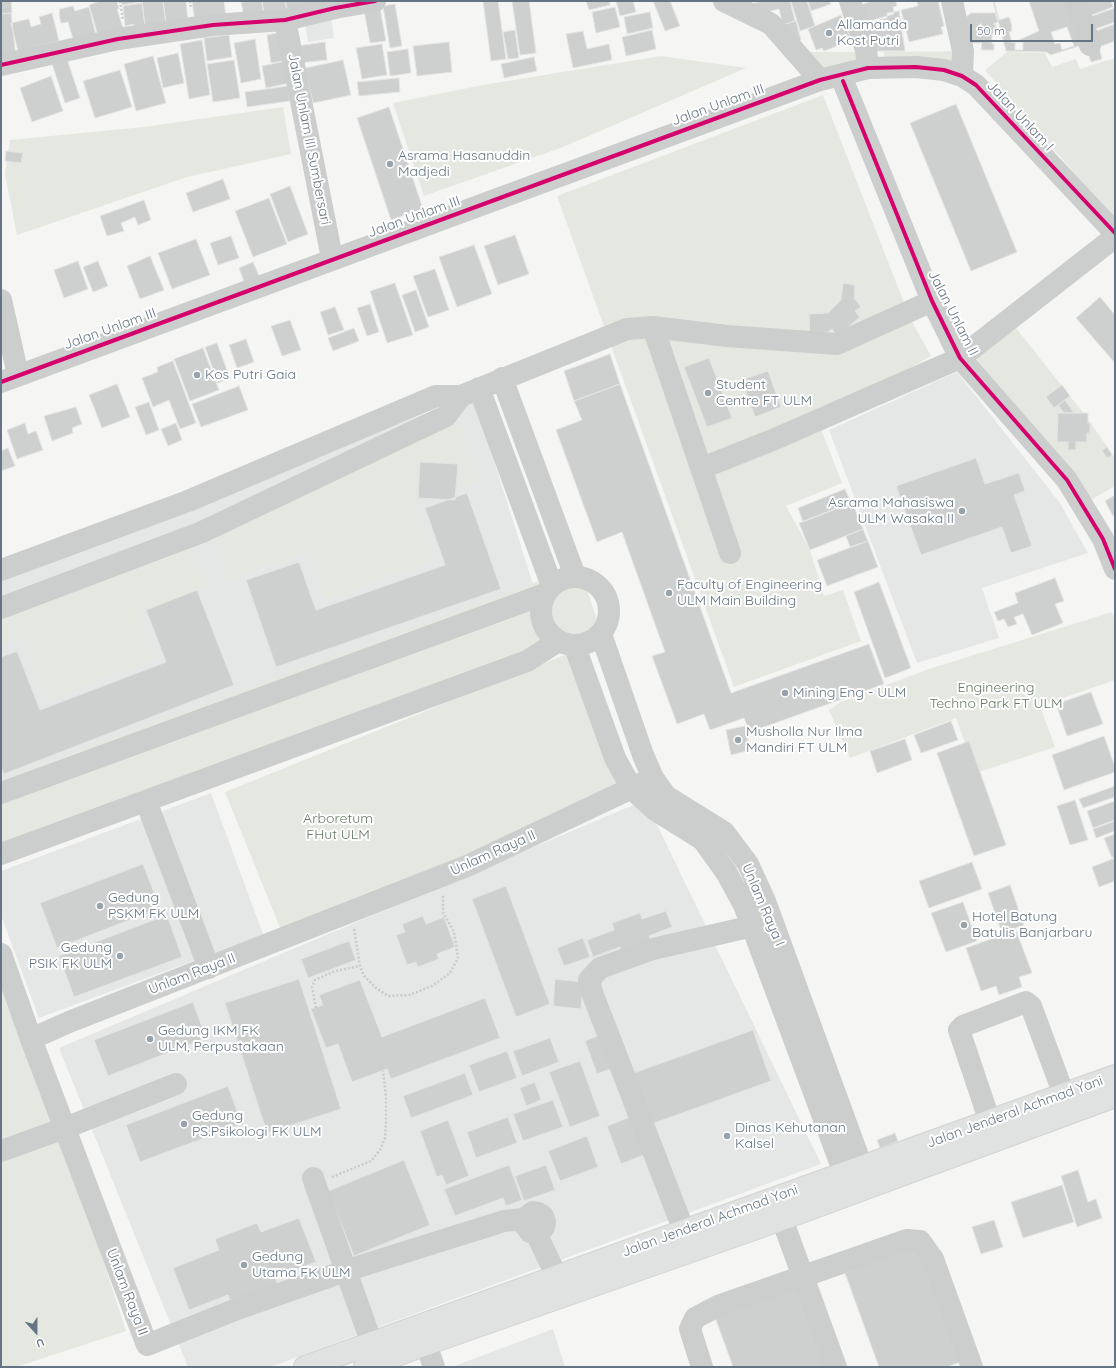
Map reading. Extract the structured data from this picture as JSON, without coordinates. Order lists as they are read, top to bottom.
{
  "streets": {
    "highway": ["Jalan Jenderal Achmad Yani"],
    "street": [
      "Jalan Unlam III",
      "Jalan Unlam I",
      "Jalan Unlam III Sumbersari",
      "Jalan Unlam II",
      "Unlam Raya II",
      "Unlam Raya I"
    ]
  },
  "crossings": [
    ["Jalan Unlam III", "Jalan Unlam I"],
    ["Jalan Unlam III", "Jalan Unlam III Sumbersari"],
    ["Jalan Unlam III", "Jalan Unlam II"],
    ["Jalan Unlam I", "Jalan Unlam II"],
    ["Unlam Raya II", "Unlam Raya I"],
    ["Unlam Raya I", "Jalan Jenderal Achmad Yani"]
  ],
  "parks": ["Engineering Techno Park FT ULM", "Arboretum FHut ULM"],
  "places": [
    "Allamanda Kost Putri",
    "Asrama Hasanuddin Madjedi",
    "Kos Putri Gaia",
    "Student Centre FT ULM",
    "Asrama Mahasiswa ULM Wasaka II",
    "Faculty of Engineering ULM Main Building",
    "Mining Eng - ULM",
    "Musholla Nur Ilma Mandiri FT ULM",
    "Gedung PSKM FK ULM",
    "Hotel Batung Batulis Banjarbaru",
    "Gedung PSIK FK ULM",
    "Gedung IKM FK ULM, Perpustakaan",
    "Gedung PS.Psikologi FK ULM",
    "Dinas Kehutanan Kalsel",
    "Gedung Utama FK ULM"
  ],
  "scale_bar": "50 m",
  "north": "bottom"
}
